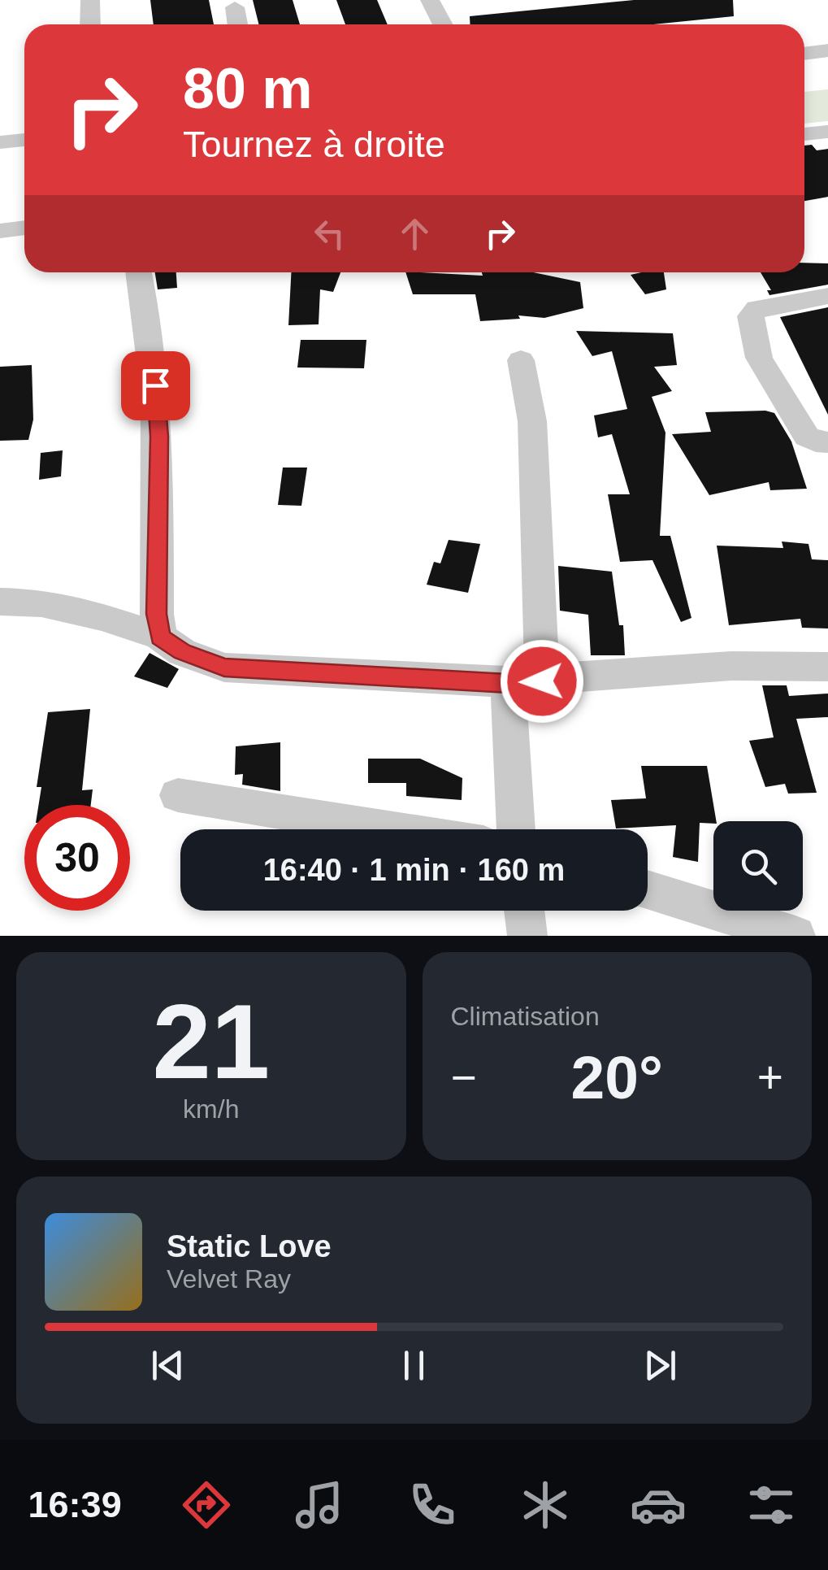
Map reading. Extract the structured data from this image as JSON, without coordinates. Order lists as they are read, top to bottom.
{
  "page": {
    "turn": ["80 m", "Tournez à droite"],
    "limit": "30",
    "trip": "16:40 · 1 min · 160 m",
    "tile": [
      ["21", "km/h"],
      "Climatisation"
    ],
    "heat": ["−", "20°", "+"],
    "song": ["Static Love", "Velvet Ray"],
    "tabs": "16:39"
  }
}
